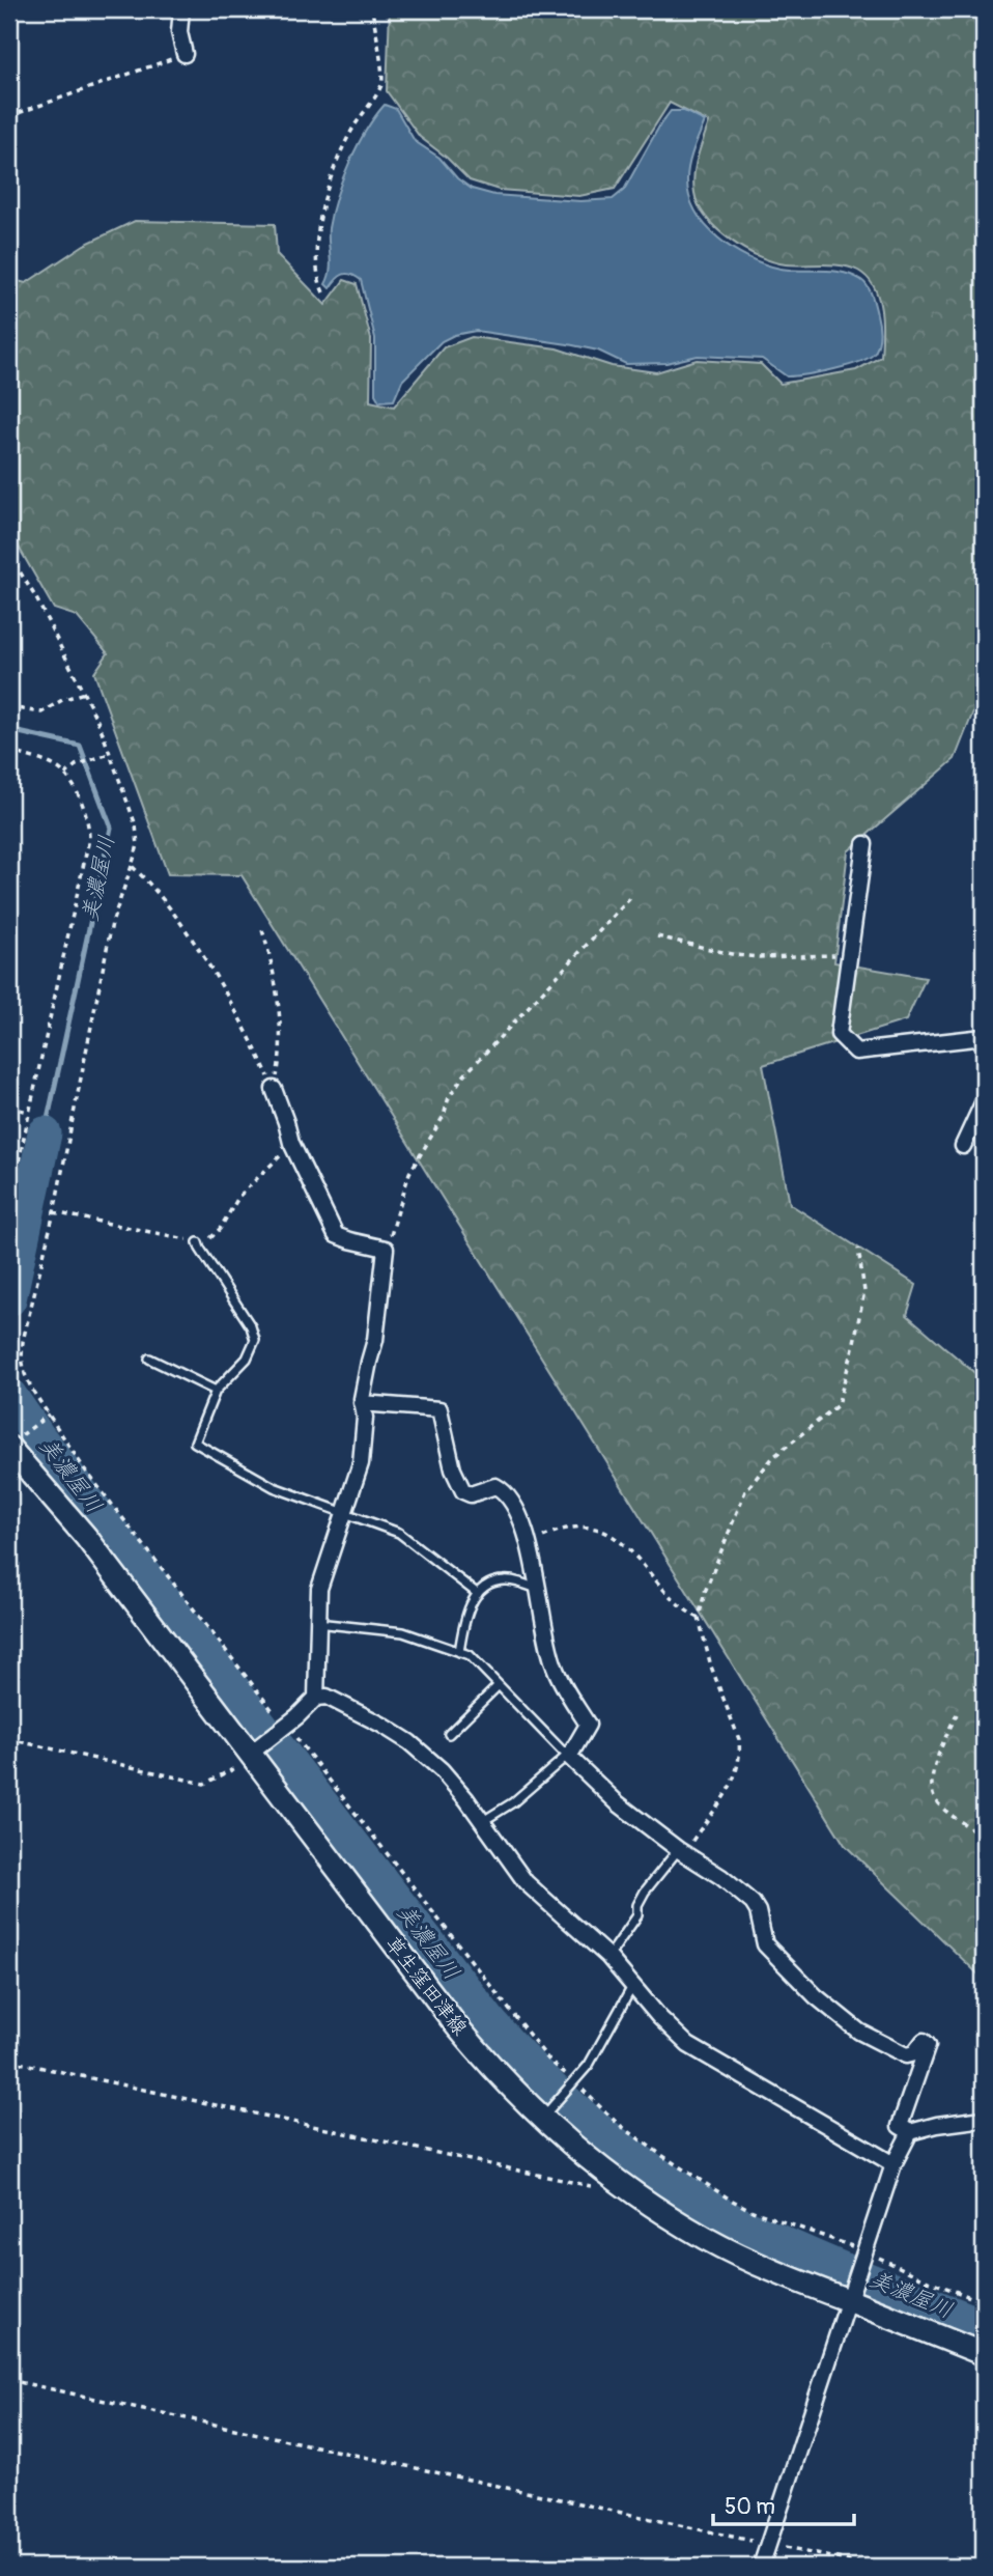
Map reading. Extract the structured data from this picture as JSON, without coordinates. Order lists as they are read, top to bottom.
{
  "streets": {
    "main road": ["草生窪田津線"]
  },
  "water": ["美濃屋川"],
  "scale_bar": "50 m"
}
